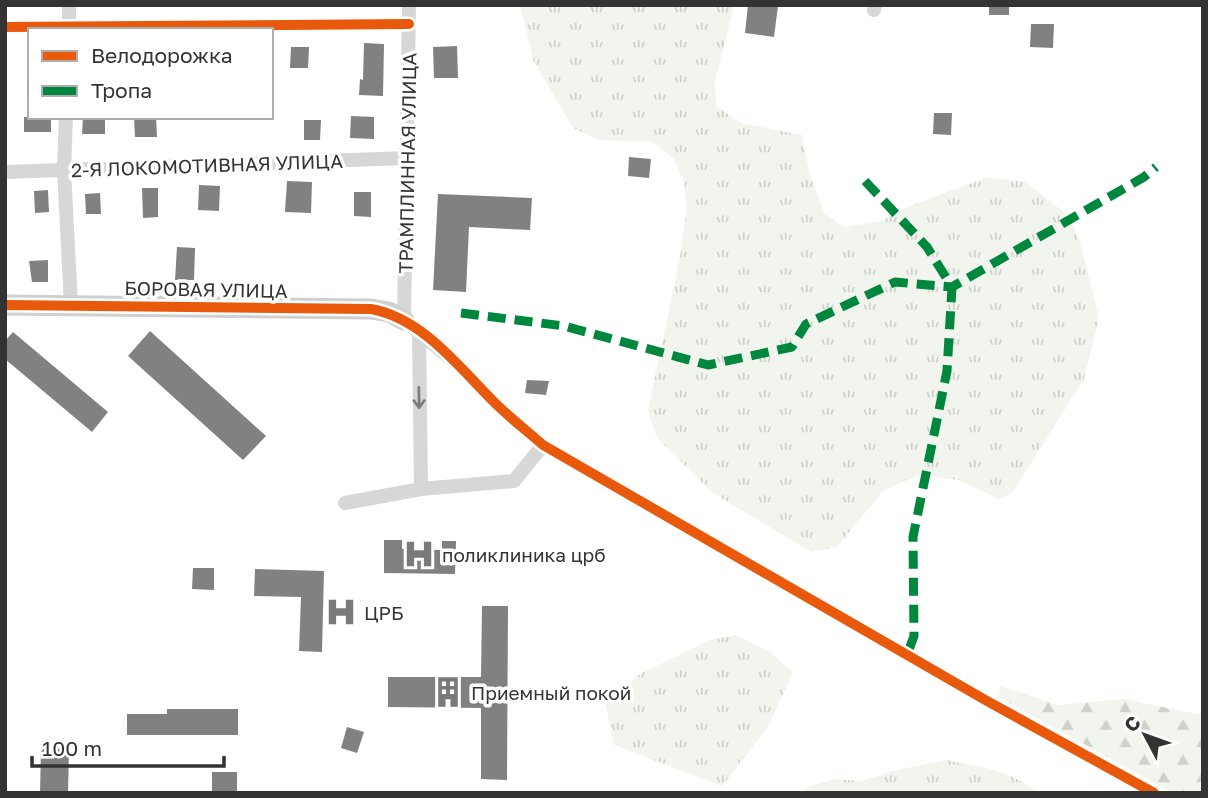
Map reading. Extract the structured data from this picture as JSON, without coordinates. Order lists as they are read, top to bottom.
{
  "streets": {
    "street": ["ТРАМПЛИННАЯ УЛИЦА", "2-Я ЛОКОМОТИВНАЯ УЛИЦА", "БОРОВАЯ УЛИЦА"]
  },
  "crossings": [
    ["ТРАМПЛИННАЯ УЛИЦА", "2-Я ЛОКОМОТИВНАЯ УЛИЦА"],
    ["ТРАМПЛИННАЯ УЛИЦА", "БОРОВАЯ УЛИЦА"]
  ],
  "places": {
    "hospital": ["поликлиника црб", "ЦРБ"],
    "building": ["Приемный покой"]
  },
  "legend": ["Велодорожка", "Тропа"],
  "scale_bar": "100 m",
  "north": "top left"
}
